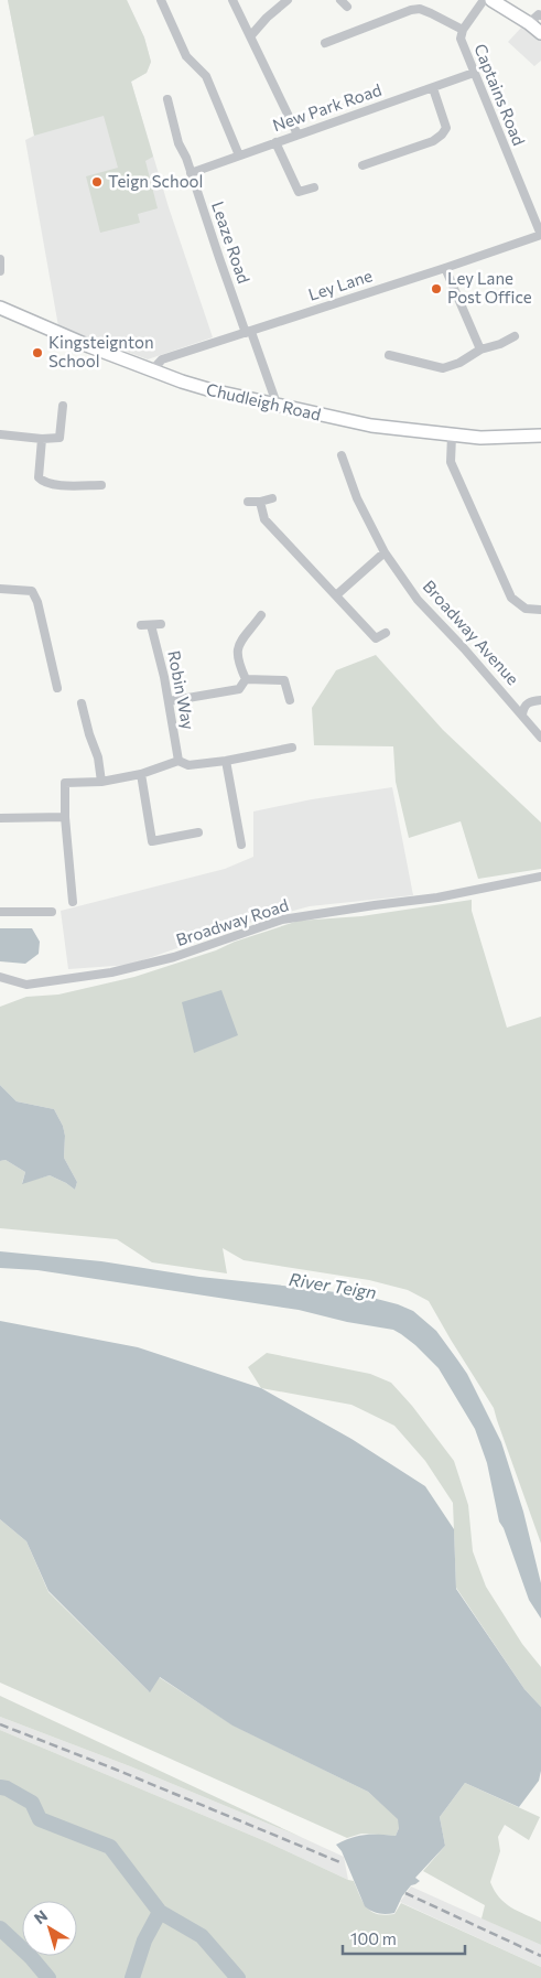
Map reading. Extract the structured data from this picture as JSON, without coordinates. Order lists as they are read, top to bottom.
{
  "streets": {
    "main road": ["Chudleigh Road"],
    "street": [
      "Captains Road",
      "New Park Road",
      "Leaze Road",
      "Ley Lane",
      "Broadway Avenue",
      "Robin Way",
      "Broadway Road"
    ]
  },
  "crossings": [
    ["Captains Road", "New Park Road"],
    ["Captains Road", "Ley Lane"],
    ["New Park Road", "Leaze Road"],
    ["Leaze Road", "Ley Lane"],
    ["Leaze Road", "Chudleigh Road"],
    ["Ley Lane", "Chudleigh Road"]
  ],
  "water": ["River Teign"],
  "places": ["Teign School", "Ley Lane Post Office", "Kingsteignton School"],
  "scale_bar": "100 m",
  "north": "top left"
}
